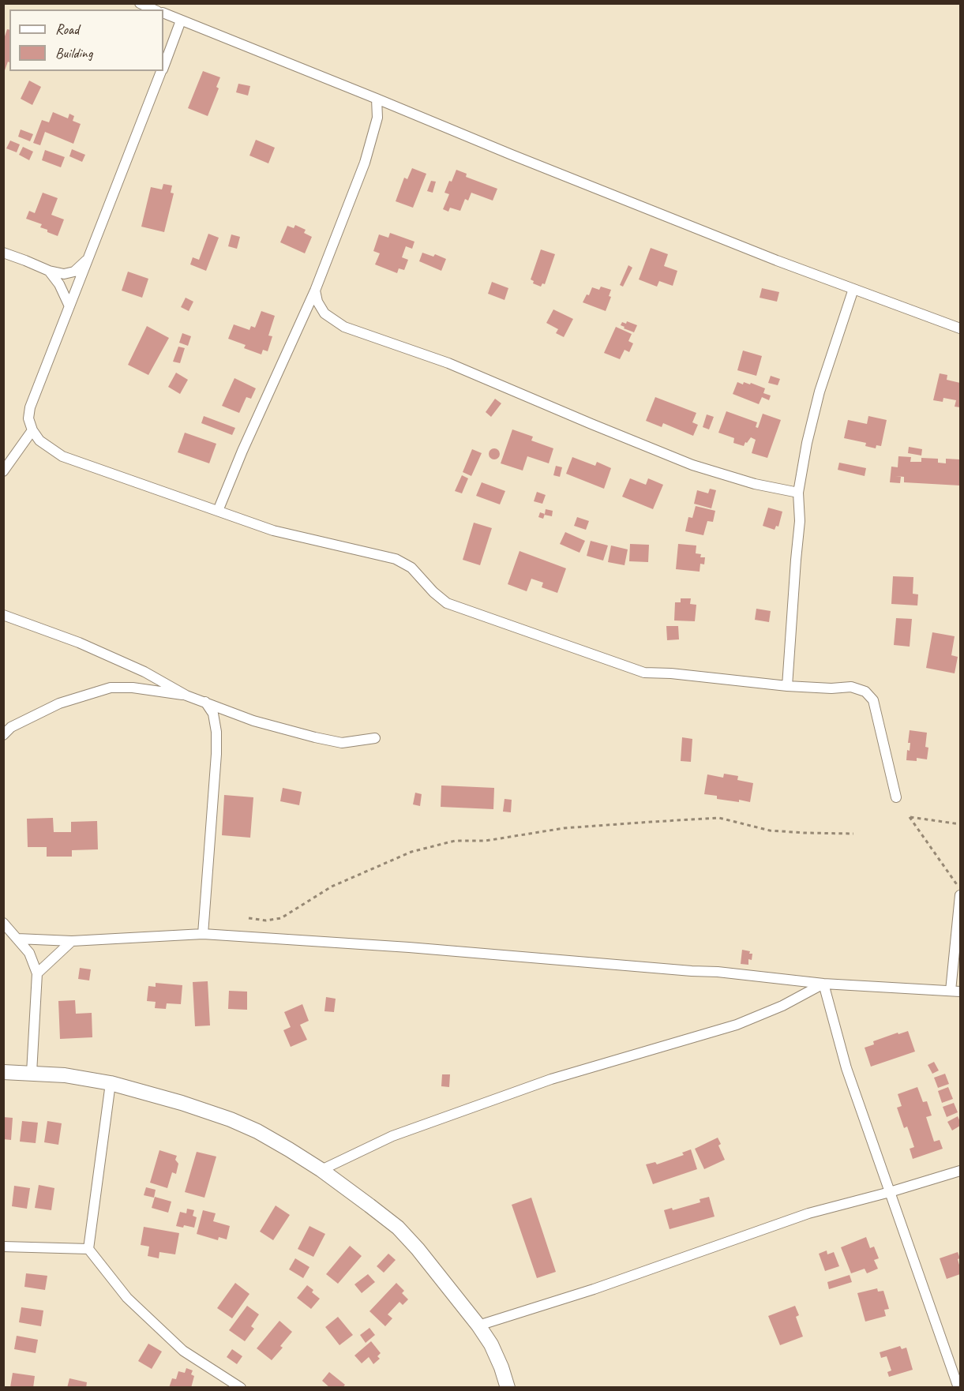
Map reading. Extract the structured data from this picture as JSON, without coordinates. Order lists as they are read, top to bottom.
{
  "legend": ["Road", "Building"]
}
